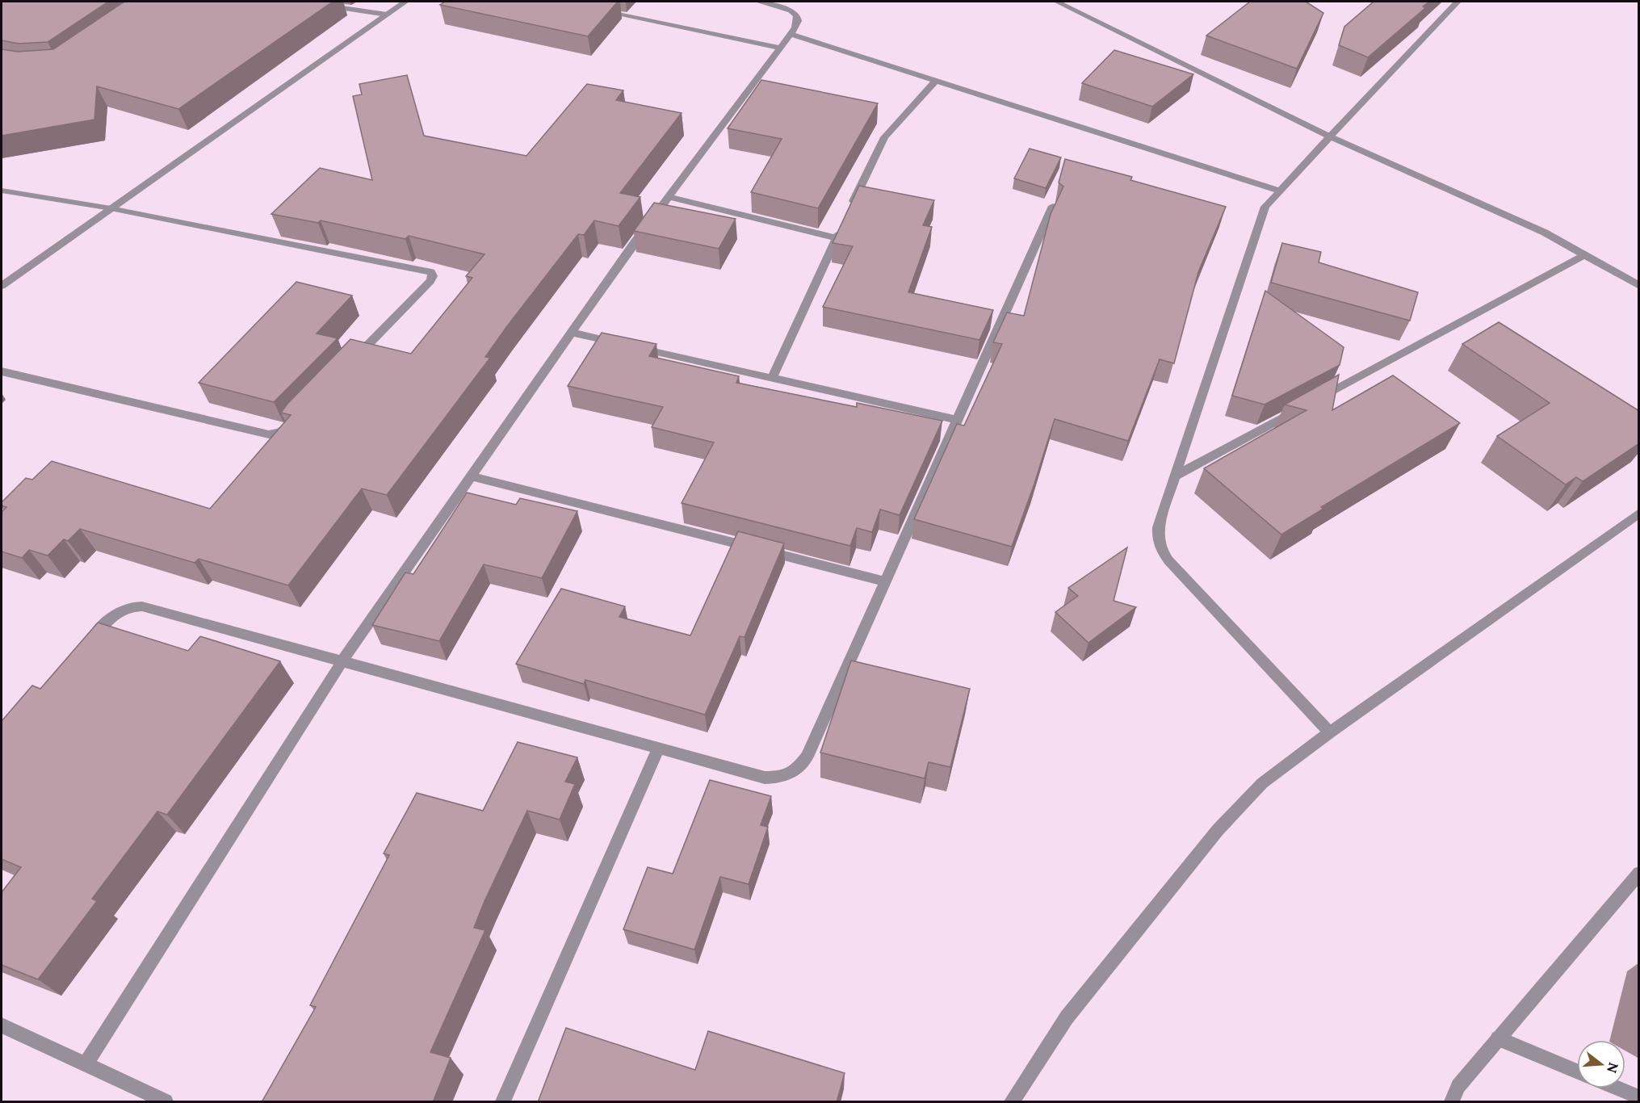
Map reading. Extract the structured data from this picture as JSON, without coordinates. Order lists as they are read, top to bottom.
{
  "north": "right"
}
